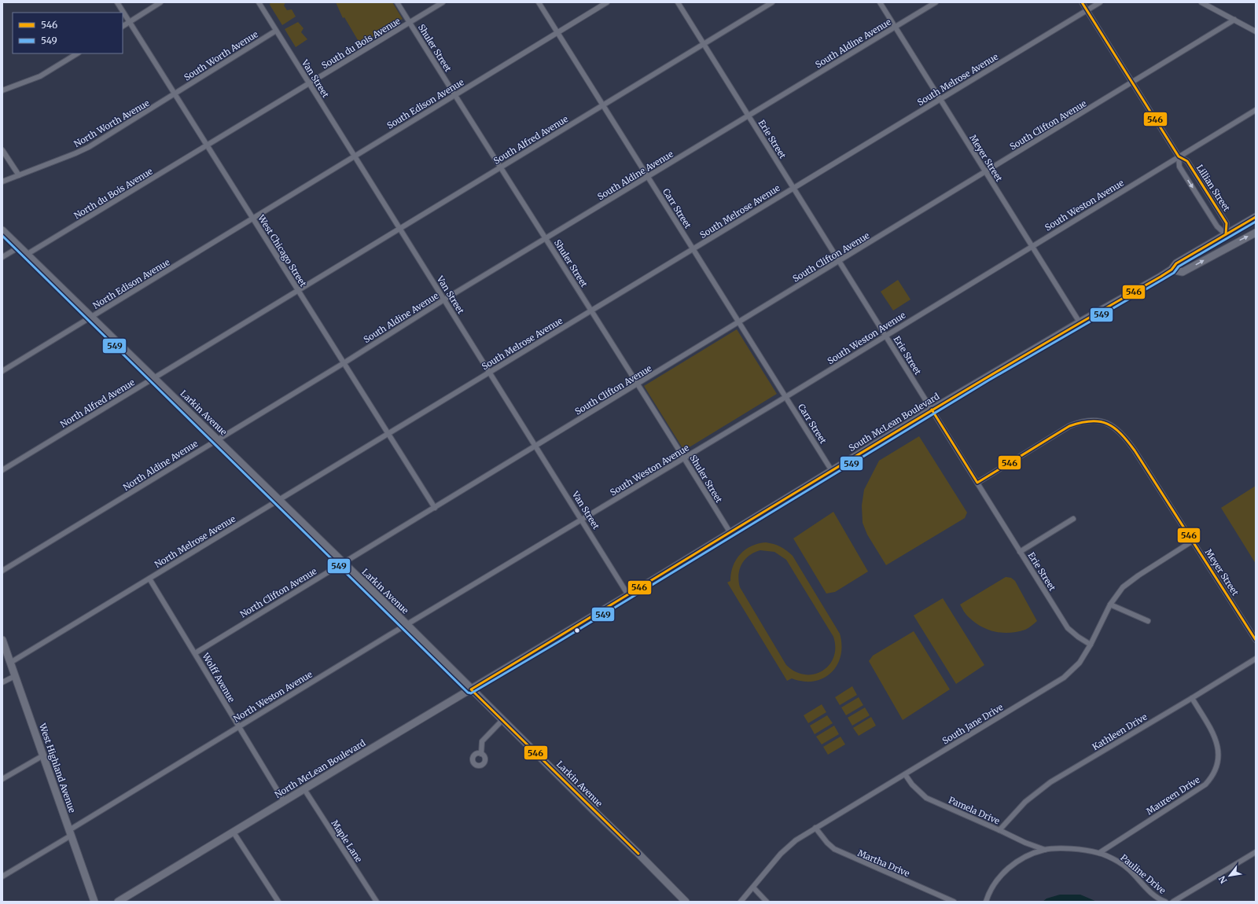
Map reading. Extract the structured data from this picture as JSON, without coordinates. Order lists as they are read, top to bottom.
{
  "streets": {
    "main road": [
      "Larkin Avenue",
      "South McLean Boulevard",
      "West Highland Avenue",
      "North McLean Boulevard"
    ],
    "street": [
      "South du Bois Avenue",
      "South Aldine Avenue",
      "Shuler Street",
      "South Worth Avenue",
      "Van Street",
      "South Melrose Avenue",
      "South Edison Avenue",
      "North Worth Avenue",
      "South Clifton Avenue",
      "Erie Street",
      "South Alfred Avenue",
      "Meyer Street",
      "Lillian Street",
      "North du Bois Avenue",
      "South Weston Avenue",
      "Carr Street",
      "West Chicago Street",
      "North Edison Avenue",
      "North Alfred Avenue",
      "North Aldine Avenue",
      "North Melrose Avenue",
      "North Clifton Avenue",
      "Wolff Avenue",
      "North Weston Avenue",
      "South Jane Drive",
      "Kathleen Drive",
      "Maureen Drive",
      "Pamela Drive",
      "Maple Lane",
      "Martha Drive",
      "Pauline Drive"
    ]
  },
  "crossings": [
    ["South du Bois Avenue", "Shuler Street"],
    ["South du Bois Avenue", "Van Street"],
    ["South du Bois Avenue", "North du Bois Avenue"],
    ["South du Bois Avenue", "West Chicago Street"],
    ["South Aldine Avenue", "Shuler Street"],
    ["South Aldine Avenue", "Van Street"],
    ["South Aldine Avenue", "Erie Street"],
    ["South Aldine Avenue", "Meyer Street"],
    ["South Aldine Avenue", "Carr Street"],
    ["South Aldine Avenue", "West Chicago Street"],
    ["South Aldine Avenue", "North Aldine Avenue"],
    ["Shuler Street", "South Melrose Avenue"],
    ["Shuler Street", "South Edison Avenue"],
    ["Shuler Street", "South Clifton Avenue"],
    ["Shuler Street", "South Alfred Avenue"],
    ["Shuler Street", "South Weston Avenue"],
    ["Shuler Street", "South McLean Boulevard"],
    ["South Worth Avenue", "Van Street"],
    ["South Worth Avenue", "North Worth Avenue"],
    ["South Worth Avenue", "West Chicago Street"],
    ["Van Street", "South Melrose Avenue"],
    ["Van Street", "South Edison Avenue"],
    ["Van Street", "South Clifton Avenue"],
    ["Van Street", "South Alfred Avenue"],
    ["Van Street", "South Weston Avenue"],
    ["Van Street", "South McLean Boulevard"],
    ["South Melrose Avenue", "Erie Street"],
    ["South Melrose Avenue", "Meyer Street"],
    ["South Melrose Avenue", "Lillian Street"],
    ["South Melrose Avenue", "Carr Street"],
    ["South Melrose Avenue", "West Chicago Street"],
    ["South Melrose Avenue", "North Melrose Avenue"],
    ["South Edison Avenue", "Carr Street"],
    ["South Edison Avenue", "West Chicago Street"],
    ["South Edison Avenue", "North Edison Avenue"],
    ["North Worth Avenue", "West Chicago Street"],
    ["South Clifton Avenue", "Erie Street"],
    ["South Clifton Avenue", "Meyer Street"],
    ["South Clifton Avenue", "Lillian Street"],
    ["South Clifton Avenue", "Carr Street"],
    ["South Clifton Avenue", "West Chicago Street"],
    ["South Clifton Avenue", "North Clifton Avenue"],
    ["Erie Street", "South Alfred Avenue"],
    ["Erie Street", "Meyer Street"],
    ["Erie Street", "South Weston Avenue"],
    ["Erie Street", "South McLean Boulevard"],
    ["Erie Street", "South Jane Drive"],
    ["South Alfred Avenue", "Carr Street"],
    ["South Alfred Avenue", "West Chicago Street"],
    ["South Alfred Avenue", "North Alfred Avenue"],
    ["Meyer Street", "South Weston Avenue"],
    ["Meyer Street", "South McLean Boulevard"],
    ["Meyer Street", "South Jane Drive"],
    ["Lillian Street", "South Weston Avenue"],
    ["Lillian Street", "South McLean Boulevard"],
    ["North du Bois Avenue", "West Chicago Street"],
    ["North du Bois Avenue", "Larkin Avenue"],
    ["South Weston Avenue", "Carr Street"],
    ["South Weston Avenue", "North Weston Avenue"],
    ["Carr Street", "South McLean Boulevard"],
    ["West Chicago Street", "North Edison Avenue"],
    ["West Chicago Street", "North Alfred Avenue"],
    ["West Chicago Street", "North Aldine Avenue"],
    ["West Chicago Street", "North Melrose Avenue"],
    ["West Chicago Street", "North Clifton Avenue"],
    ["North Edison Avenue", "Larkin Avenue"],
    ["North Alfred Avenue", "Larkin Avenue"],
    ["Larkin Avenue", "North Aldine Avenue"],
    ["Larkin Avenue", "North Melrose Avenue"],
    ["Larkin Avenue", "North Clifton Avenue"],
    ["Larkin Avenue", "North Weston Avenue"],
    ["Larkin Avenue", "North McLean Boulevard"],
    ["South McLean Boulevard", "North McLean Boulevard"],
    ["North Melrose Avenue", "Wolff Avenue"],
    ["North Melrose Avenue", "West Highland Avenue"],
    ["North Clifton Avenue", "Wolff Avenue"],
    ["Wolff Avenue", "North Weston Avenue"],
    ["Wolff Avenue", "North McLean Boulevard"],
    ["North Weston Avenue", "West Highland Avenue"],
    ["South Jane Drive", "Pamela Drive"],
    ["South Jane Drive", "Martha Drive"],
    ["Kathleen Drive", "Maureen Drive"],
    ["Kathleen Drive", "Pamela Drive"],
    ["North McLean Boulevard", "Maple Lane"],
    ["Maureen Drive", "Pauline Drive"],
    ["Pamela Drive", "Pauline Drive"]
  ],
  "lines": ["transit line 546", "transit line 549"],
  "legend": ["546", "549"],
  "north": "bottom left"
}
